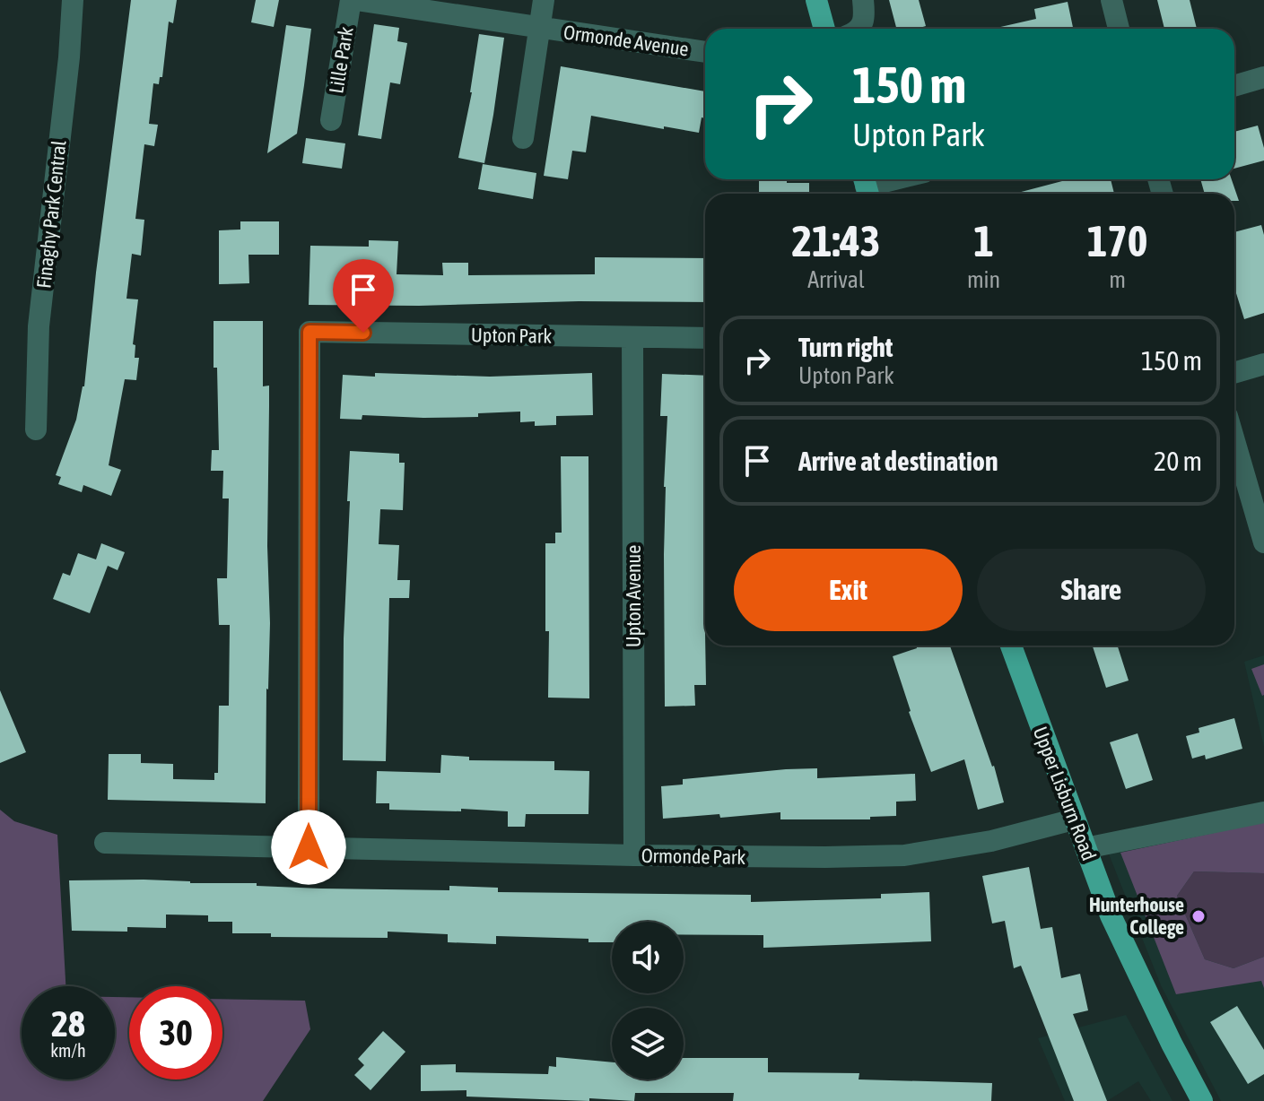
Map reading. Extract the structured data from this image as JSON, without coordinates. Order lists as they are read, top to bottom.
{
  "streets": {
    "main road": ["Upper Lisburn Road"],
    "street": [
      "Ormonde Avenue",
      "Lille Park",
      "Finaghy Park Central",
      "Upton Park",
      "Upton Avenue",
      "Ormonde Park"
    ]
  },
  "crossings": [
    ["Ormonde Avenue", "Lille Park"],
    ["Upton Park", "Upton Avenue"],
    ["Upton Park", "Ormonde Park"],
    ["Upton Avenue", "Ormonde Park"],
    ["Upper Lisburn Road", "Ormonde Park"]
  ],
  "places": ["Hunterhouse College"],
  "page": {
    "turn": ["150 m", "Upton Park"],
    "eta": [
      "21:43",
      "Arrival",
      "1",
      "min",
      "170",
      "m"
    ],
    "list": [
      {
        "name": "Turn right",
        "note": "Upton Park",
        "value": "150 m"
      },
      {
        "name": "Arrive at destination",
        "value": "20 m"
      }
    ],
    "buttons": ["Exit", "Share"],
    "speed": "28 km/h",
    "limit": "30"
  }
}
